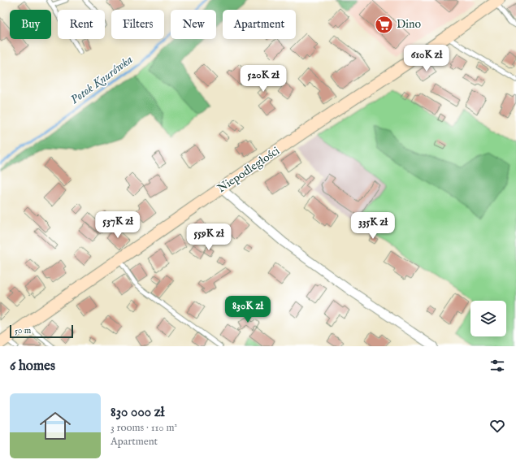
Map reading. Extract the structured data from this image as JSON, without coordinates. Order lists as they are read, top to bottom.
{
  "streets": {
    "main road": ["Niepodległości"]
  },
  "water": ["Potok Knurówka"],
  "places": {
    "supermarket": ["Dino"]
  },
  "scale_bar": "50 m",
  "page": {
    "chip": [
      "Buy",
      "Rent",
      "Filters",
      "New",
      "Apartment"
    ],
    "price": [
      "610K zł",
      "520K zł",
      "537K zł",
      "335K zł",
      "559K zł",
      "830K zł"
    ],
    "scale": "50 m",
    "heading": "6 homes",
    "list": [
      {
        "name": "830 000 zł",
        "note": "3 rooms · 110 m² · Apartment"
      }
    ]
  }
}
